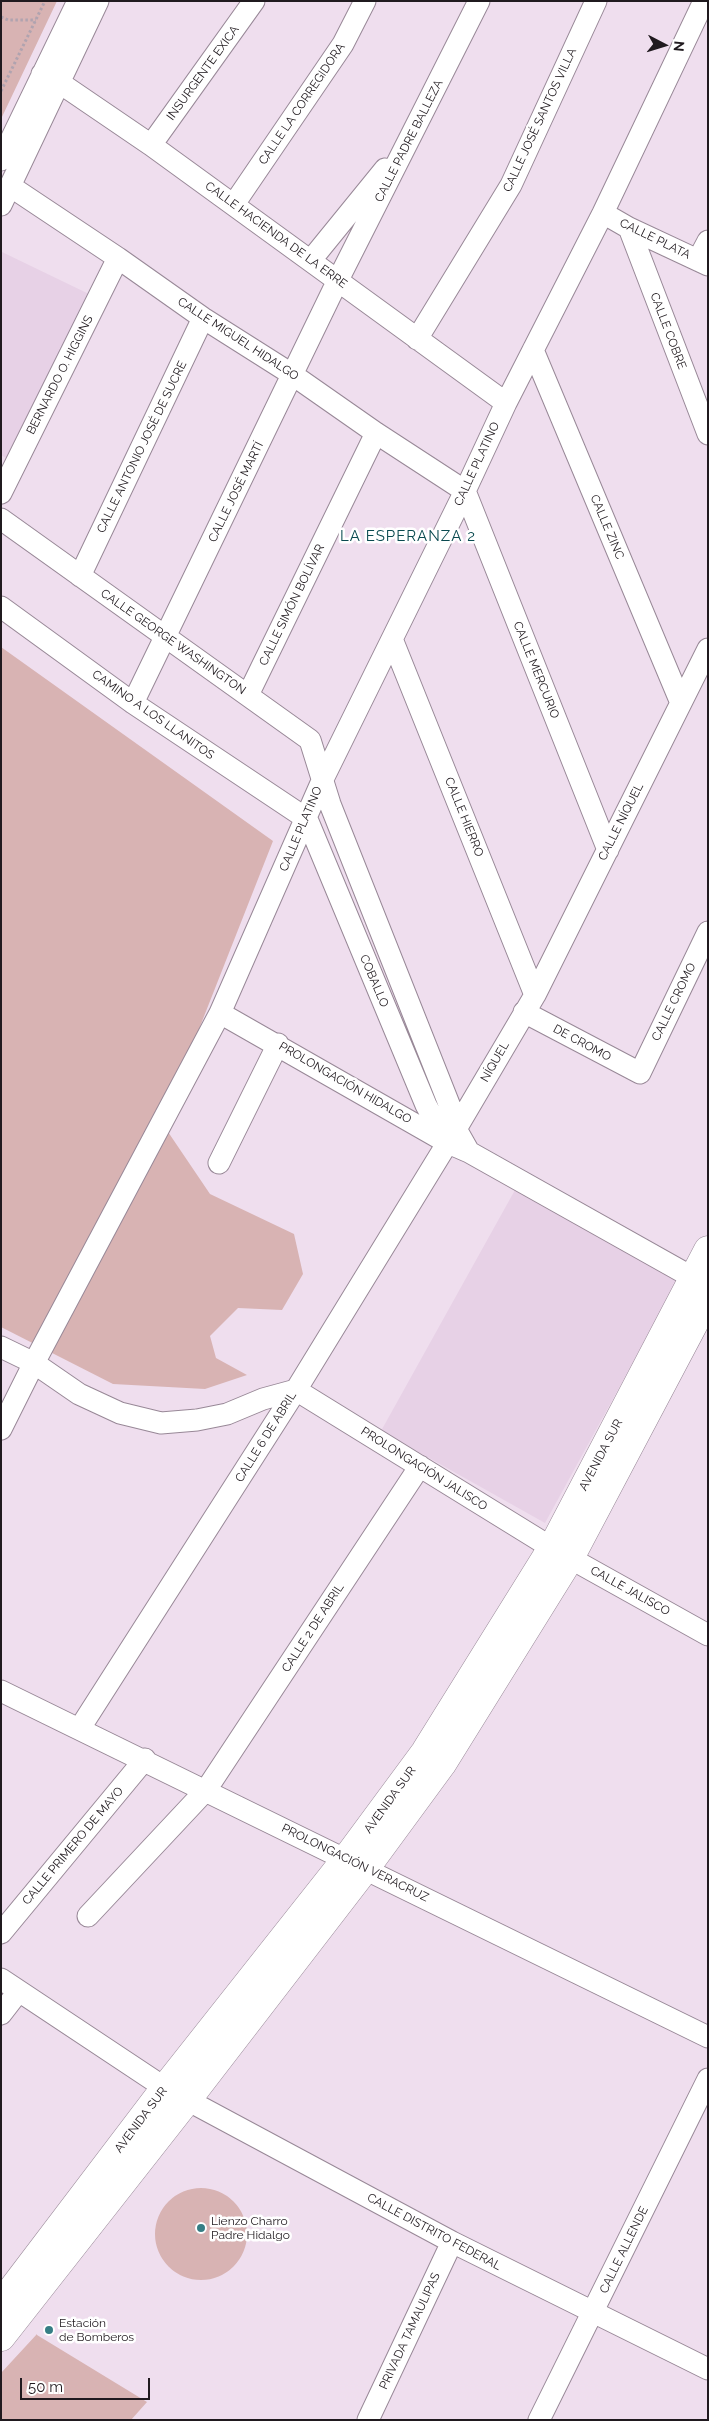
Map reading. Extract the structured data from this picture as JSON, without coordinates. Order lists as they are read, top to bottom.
{
  "streets": {
    "main road": ["AVENIDA SUR"],
    "street": [
      "INSURGENTE EXICA",
      "CALLE LA CORREGIDORA",
      "CALLE JOSÉ SANTOS VILLA",
      "CALLE PADRE BALLEZA",
      "CALLE HACIENDA DE LA ERRE",
      "CALLE PLATA",
      "CALLE COBRE",
      "CALLE MIGUEL HIDALGO",
      "BERNARDO O. HIGGINS",
      "CALLE ANTONIO JOSÉ DE SUCRE",
      "CALLE PLATINO",
      "CALLE JOSÉ MARTÍ",
      "CALLE ZINC",
      "CALLE SIMÓN BOLÍVAR",
      "CALLE GEORGE WASHINGTON",
      "CALLE MERCURIO",
      "CAMINO A LOS LLANITOS",
      "CALLE HIERRO",
      "CALLE NÍQUEL",
      "COBALLO",
      "CALLE CROMO",
      "DE CROMO",
      "NÍQUEL",
      "PROLONGACIÓN HIDALGO",
      "CALLE 6 DE ABRIL",
      "PROLONGACIÓN JALISCO",
      "CALLE JALISCO",
      "CALLE 2 DE ABRIL",
      "CALLE PRIMERO DE MAYO",
      "PROLONGACIÓN VERACRUZ",
      "CALLE DISTRITO FEDERAL",
      "CALLE ALLENDE",
      "PRIVADA TAMAULIPAS"
    ]
  },
  "crossings": [
    ["INSURGENTE EXICA", "CALLE HACIENDA DE LA ERRE"],
    ["CALLE LA CORREGIDORA", "CALLE HACIENDA DE LA ERRE"],
    ["CALLE JOSÉ SANTOS VILLA", "CALLE HACIENDA DE LA ERRE"],
    ["CALLE PADRE BALLEZA", "CALLE HACIENDA DE LA ERRE"],
    ["CALLE PADRE BALLEZA", "CALLE JOSÉ MARTÍ"],
    ["CALLE HACIENDA DE LA ERRE", "CALLE PLATINO"],
    ["CALLE HACIENDA DE LA ERRE", "CALLE JOSÉ MARTÍ"],
    ["CALLE PLATA", "CALLE COBRE"],
    ["CALLE PLATA", "CALLE PLATINO"],
    ["CALLE MIGUEL HIDALGO", "BERNARDO O. HIGGINS"],
    ["CALLE MIGUEL HIDALGO", "CALLE ANTONIO JOSÉ DE SUCRE"],
    ["CALLE MIGUEL HIDALGO", "CALLE PLATINO"],
    ["CALLE MIGUEL HIDALGO", "CALLE JOSÉ MARTÍ"],
    ["CALLE MIGUEL HIDALGO", "CALLE SIMÓN BOLÍVAR"],
    ["CALLE MIGUEL HIDALGO", "CALLE MERCURIO"],
    ["CALLE ANTONIO JOSÉ DE SUCRE", "CALLE GEORGE WASHINGTON"],
    ["CALLE PLATINO", "CALLE ZINC"],
    ["CALLE PLATINO", "CALLE GEORGE WASHINGTON"],
    ["CALLE PLATINO", "CALLE MERCURIO"],
    ["CALLE PLATINO", "CAMINO A LOS LLANITOS"],
    ["CALLE PLATINO", "CALLE HIERRO"],
    ["CALLE PLATINO", "COBALLO"],
    ["CALLE PLATINO", "PROLONGACIÓN HIDALGO"],
    ["CALLE JOSÉ MARTÍ", "CALLE GEORGE WASHINGTON"],
    ["CALLE JOSÉ MARTÍ", "CAMINO A LOS LLANITOS"],
    ["CALLE ZINC", "CALLE NÍQUEL"],
    ["CALLE SIMÓN BOLÍVAR", "CALLE GEORGE WASHINGTON"],
    ["CALLE GEORGE WASHINGTON", "COBALLO"],
    ["CALLE MERCURIO", "CALLE NÍQUEL"],
    ["CAMINO A LOS LLANITOS", "COBALLO"],
    ["CALLE HIERRO", "CALLE NÍQUEL"],
    ["CALLE HIERRO", "DE CROMO"],
    ["CALLE HIERRO", "NÍQUEL"],
    ["CALLE NÍQUEL", "DE CROMO"],
    ["CALLE NÍQUEL", "NÍQUEL"],
    ["COBALLO", "NÍQUEL"],
    ["COBALLO", "PROLONGACIÓN HIDALGO"],
    ["COBALLO", "CALLE 6 DE ABRIL"],
    ["CALLE CROMO", "DE CROMO"],
    ["DE CROMO", "NÍQUEL"],
    ["NÍQUEL", "PROLONGACIÓN HIDALGO"],
    ["NÍQUEL", "CALLE 6 DE ABRIL"],
    ["PROLONGACIÓN HIDALGO", "CALLE 6 DE ABRIL"],
    ["PROLONGACIÓN HIDALGO", "AVENIDA SUR"],
    ["CALLE 6 DE ABRIL", "PROLONGACIÓN JALISCO"],
    ["CALLE 6 DE ABRIL", "PROLONGACIÓN VERACRUZ"],
    ["AVENIDA SUR", "PROLONGACIÓN JALISCO"],
    ["AVENIDA SUR", "CALLE JALISCO"],
    ["AVENIDA SUR", "PROLONGACIÓN VERACRUZ"],
    ["AVENIDA SUR", "CALLE DISTRITO FEDERAL"],
    ["PROLONGACIÓN JALISCO", "CALLE JALISCO"],
    ["PROLONGACIÓN JALISCO", "CALLE 2 DE ABRIL"],
    ["CALLE 2 DE ABRIL", "PROLONGACIÓN VERACRUZ"],
    ["CALLE PRIMERO DE MAYO", "PROLONGACIÓN VERACRUZ"],
    ["CALLE DISTRITO FEDERAL", "CALLE ALLENDE"],
    ["CALLE DISTRITO FEDERAL", "PRIVADA TAMAULIPAS"]
  ],
  "districts": ["LA ESPERANZA 2"],
  "places": ["Lienzo Charro Padre Hidalgo", "Estación de Bomberos"],
  "scale_bar": "50 m",
  "north": "right"
}
